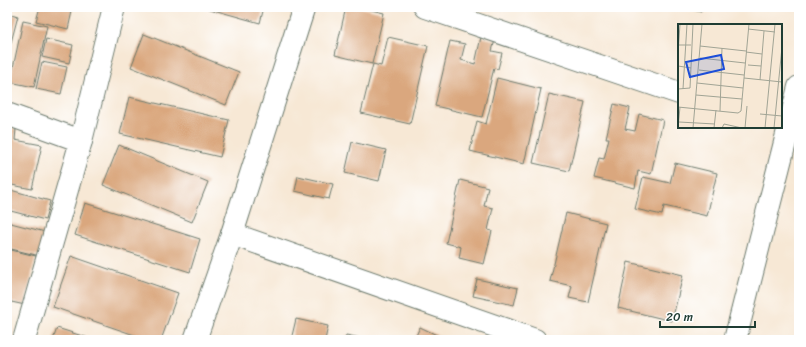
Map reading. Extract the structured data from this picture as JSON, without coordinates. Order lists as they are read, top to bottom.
{
  "scale_bar": "20 m"
}
